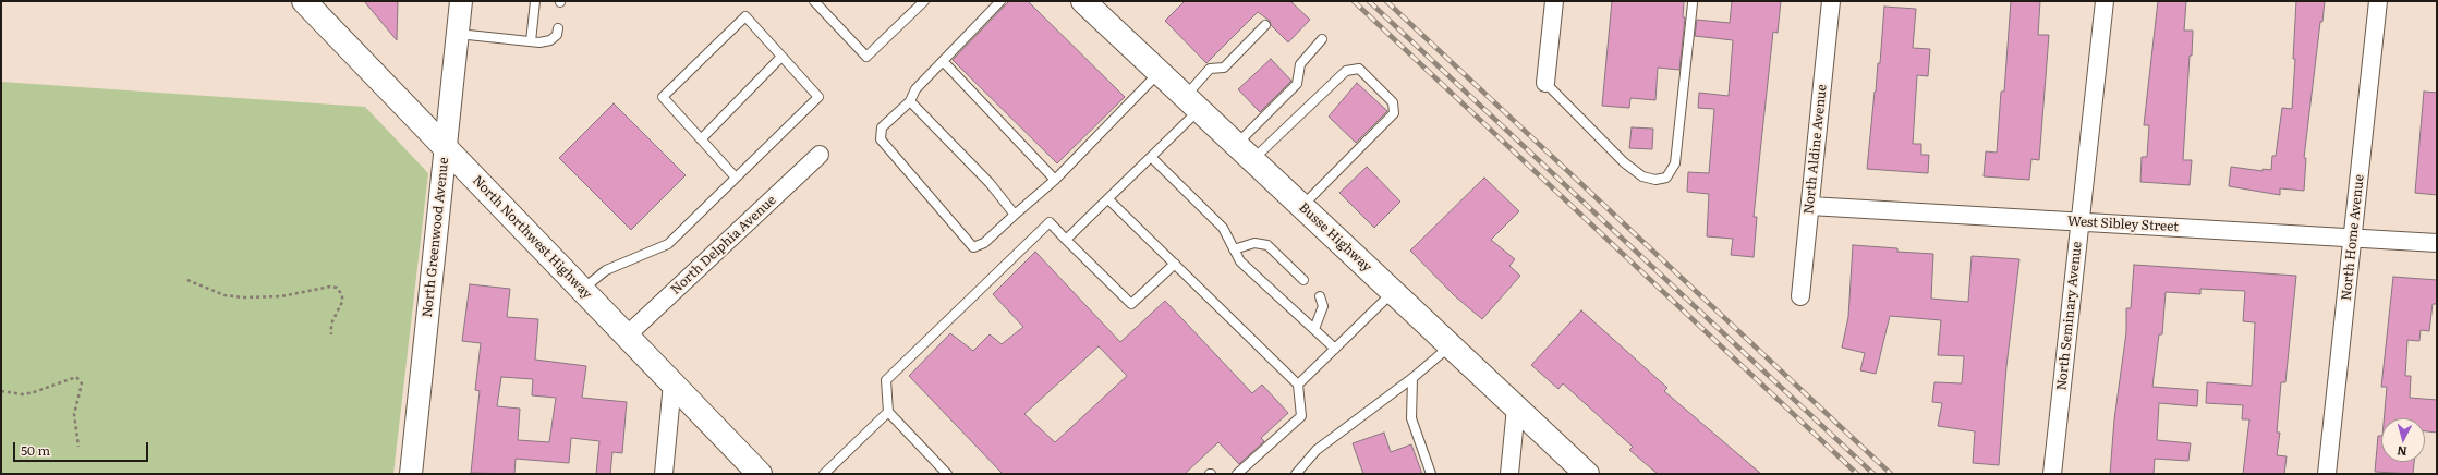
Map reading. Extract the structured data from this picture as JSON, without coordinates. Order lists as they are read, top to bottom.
{
  "streets": {
    "main road": ["North Northwest Highway", "Busse Highway"],
    "street": [
      "North Aldine Avenue",
      "West Sibley Street",
      "North Greenwood Avenue",
      "North Home Avenue",
      "North Delphia Avenue",
      "North Seminary Avenue"
    ]
  },
  "crossings": [
    ["North Aldine Avenue", "West Sibley Street"],
    ["West Sibley Street", "North Home Avenue"],
    ["West Sibley Street", "North Seminary Avenue"],
    ["North Greenwood Avenue", "North Northwest Highway"],
    ["North Northwest Highway", "North Delphia Avenue"]
  ],
  "scale_bar": "50 m",
  "north": "bottom"
}
